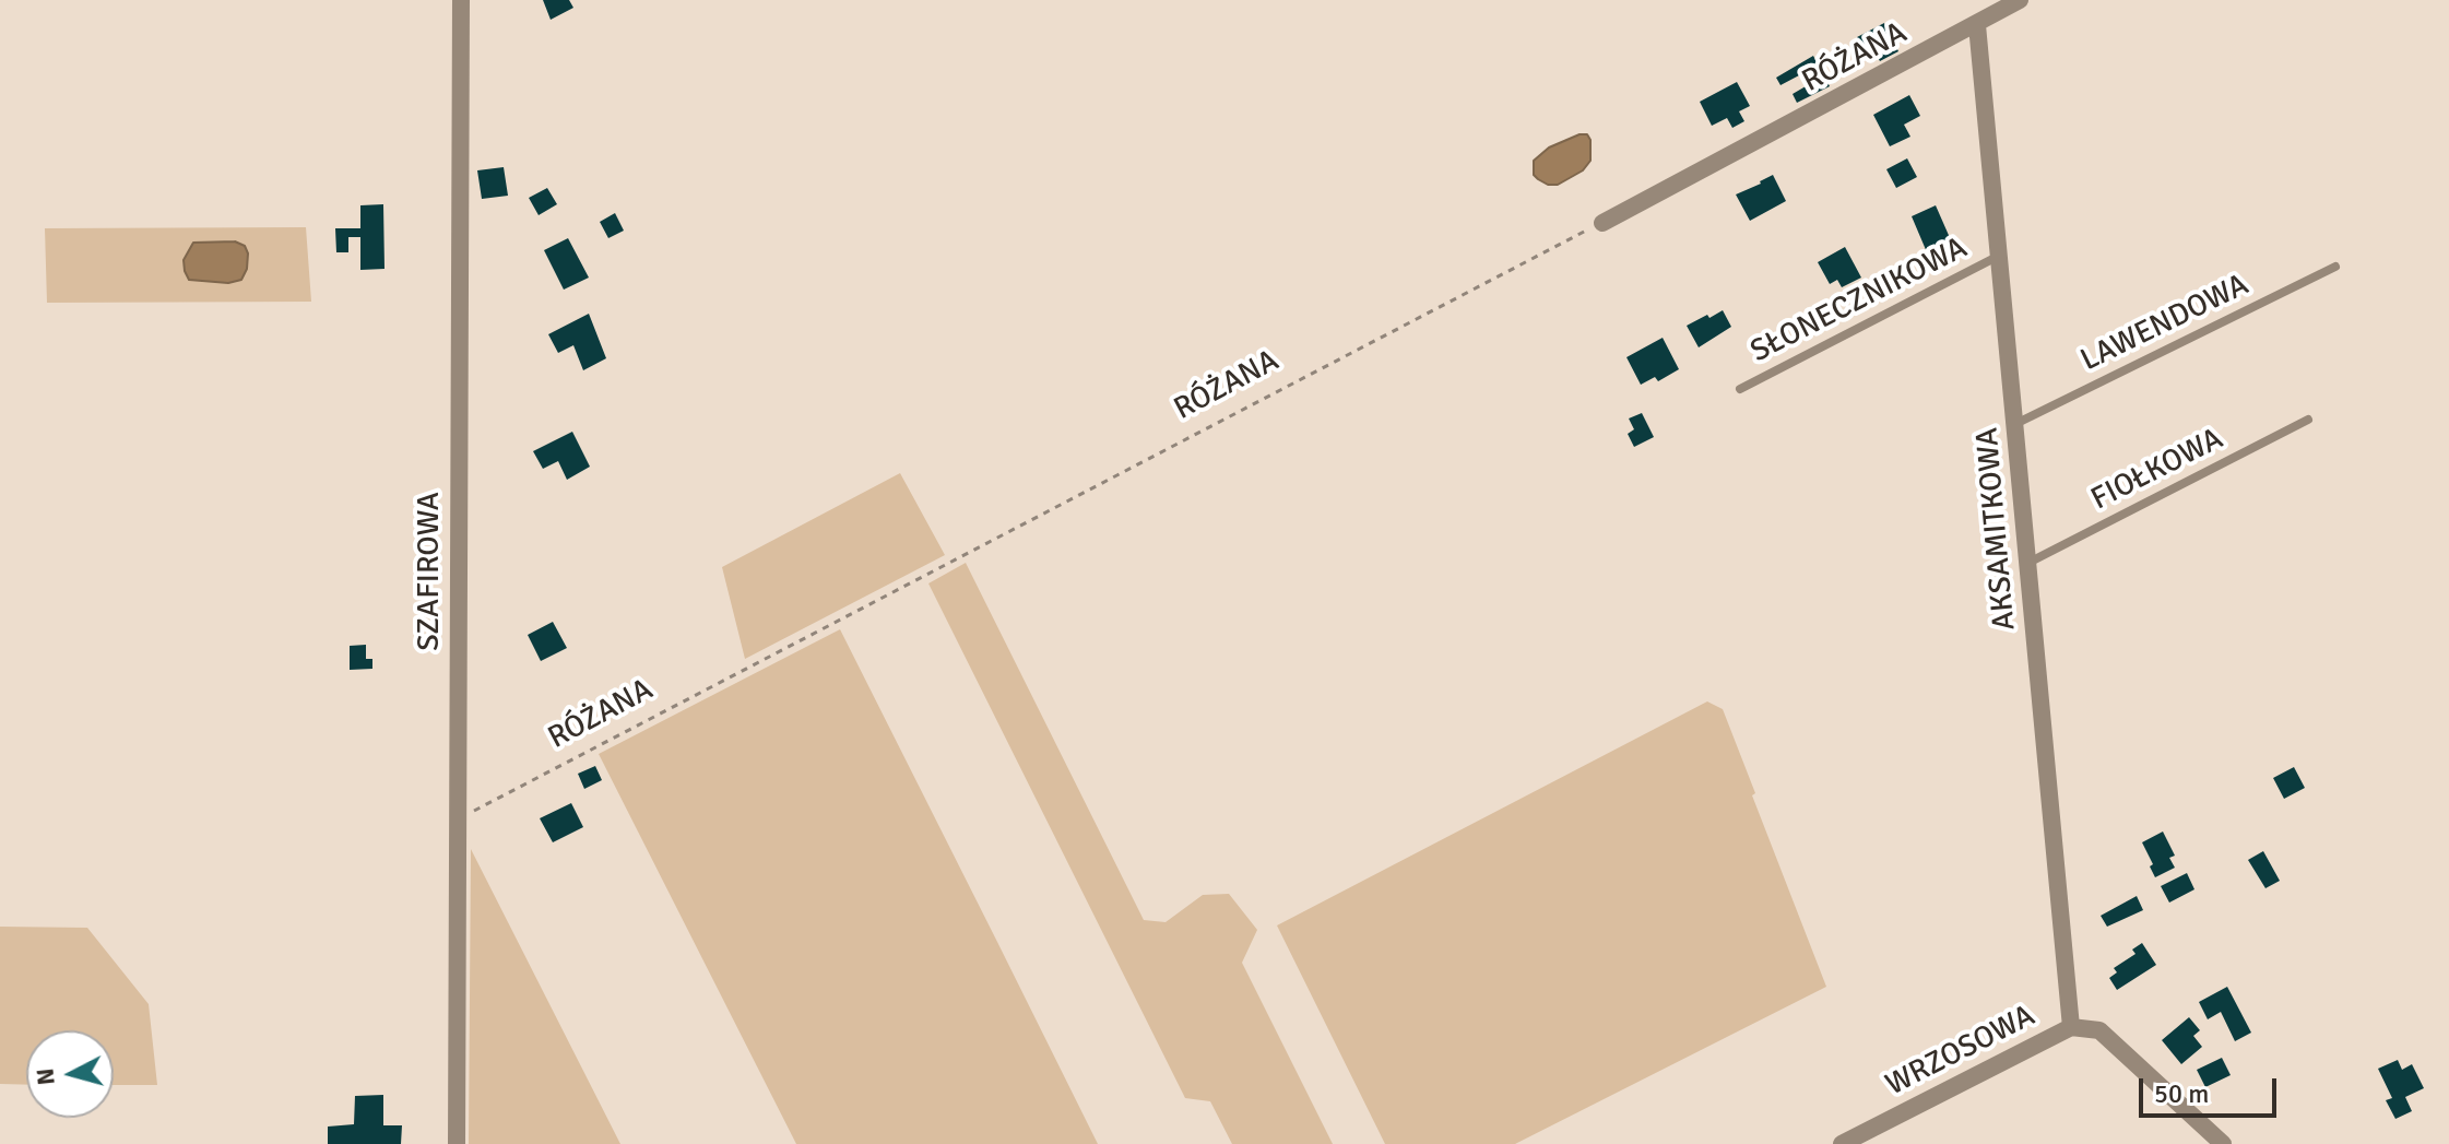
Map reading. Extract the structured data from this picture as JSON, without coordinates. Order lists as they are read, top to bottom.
{
  "streets": {
    "street": [
      "RÓŻANA",
      "AKSAMITKOWA",
      "SZAFIROWA",
      "WRZOSOWA"
    ],
    "lane": ["SŁONECZNIKOWA", "LAWENDOWA", "FIOŁKOWA"]
  },
  "crossings": [
    ["RÓŻANA", "AKSAMITKOWA"],
    ["RÓŻANA", "SZAFIROWA"],
    ["SŁONECZNIKOWA", "AKSAMITKOWA"],
    ["LAWENDOWA", "AKSAMITKOWA"],
    ["FIOŁKOWA", "AKSAMITKOWA"],
    ["AKSAMITKOWA", "WRZOSOWA"]
  ],
  "scale_bar": "50 m",
  "north": "left"
}
